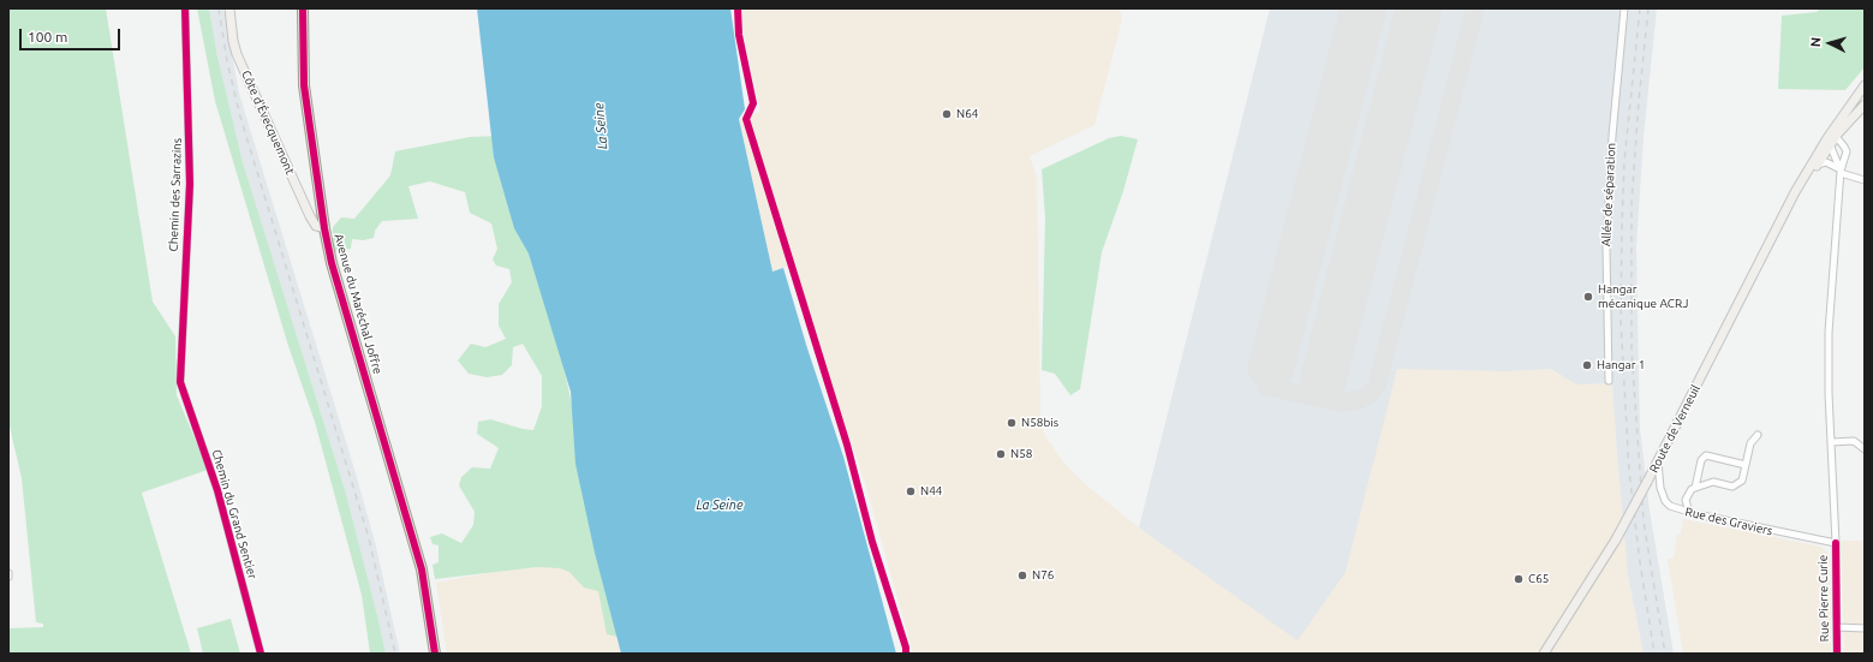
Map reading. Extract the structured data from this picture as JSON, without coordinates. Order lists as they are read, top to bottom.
{
  "streets": {
    "main road": ["Côte d'Évecquemont", "Avenue du Maréchal Joffre", "Route de Verneuil"],
    "street": [
      "Chemin des Sarrazins",
      "Allée de séparation",
      "Chemin du Grand Sentier",
      "Rue des Graviers",
      "Rue Pierre Curie"
    ]
  },
  "crossings": [
    ["Côte d'Évecquemont", "Avenue du Maréchal Joffre"],
    ["Chemin des Sarrazins", "Chemin du Grand Sentier"],
    ["Route de Verneuil", "Rue des Graviers"],
    ["Route de Verneuil", "Rue Pierre Curie"],
    ["Rue des Graviers", "Rue Pierre Curie"]
  ],
  "water": ["La Seine"],
  "places": [
    "N64",
    "Hangar mécanique ACRJ",
    "Hangar 1",
    "N58bis",
    "N58",
    "N44",
    "N76",
    "C65"
  ],
  "scale_bar": "100 m",
  "north": "left"
}
